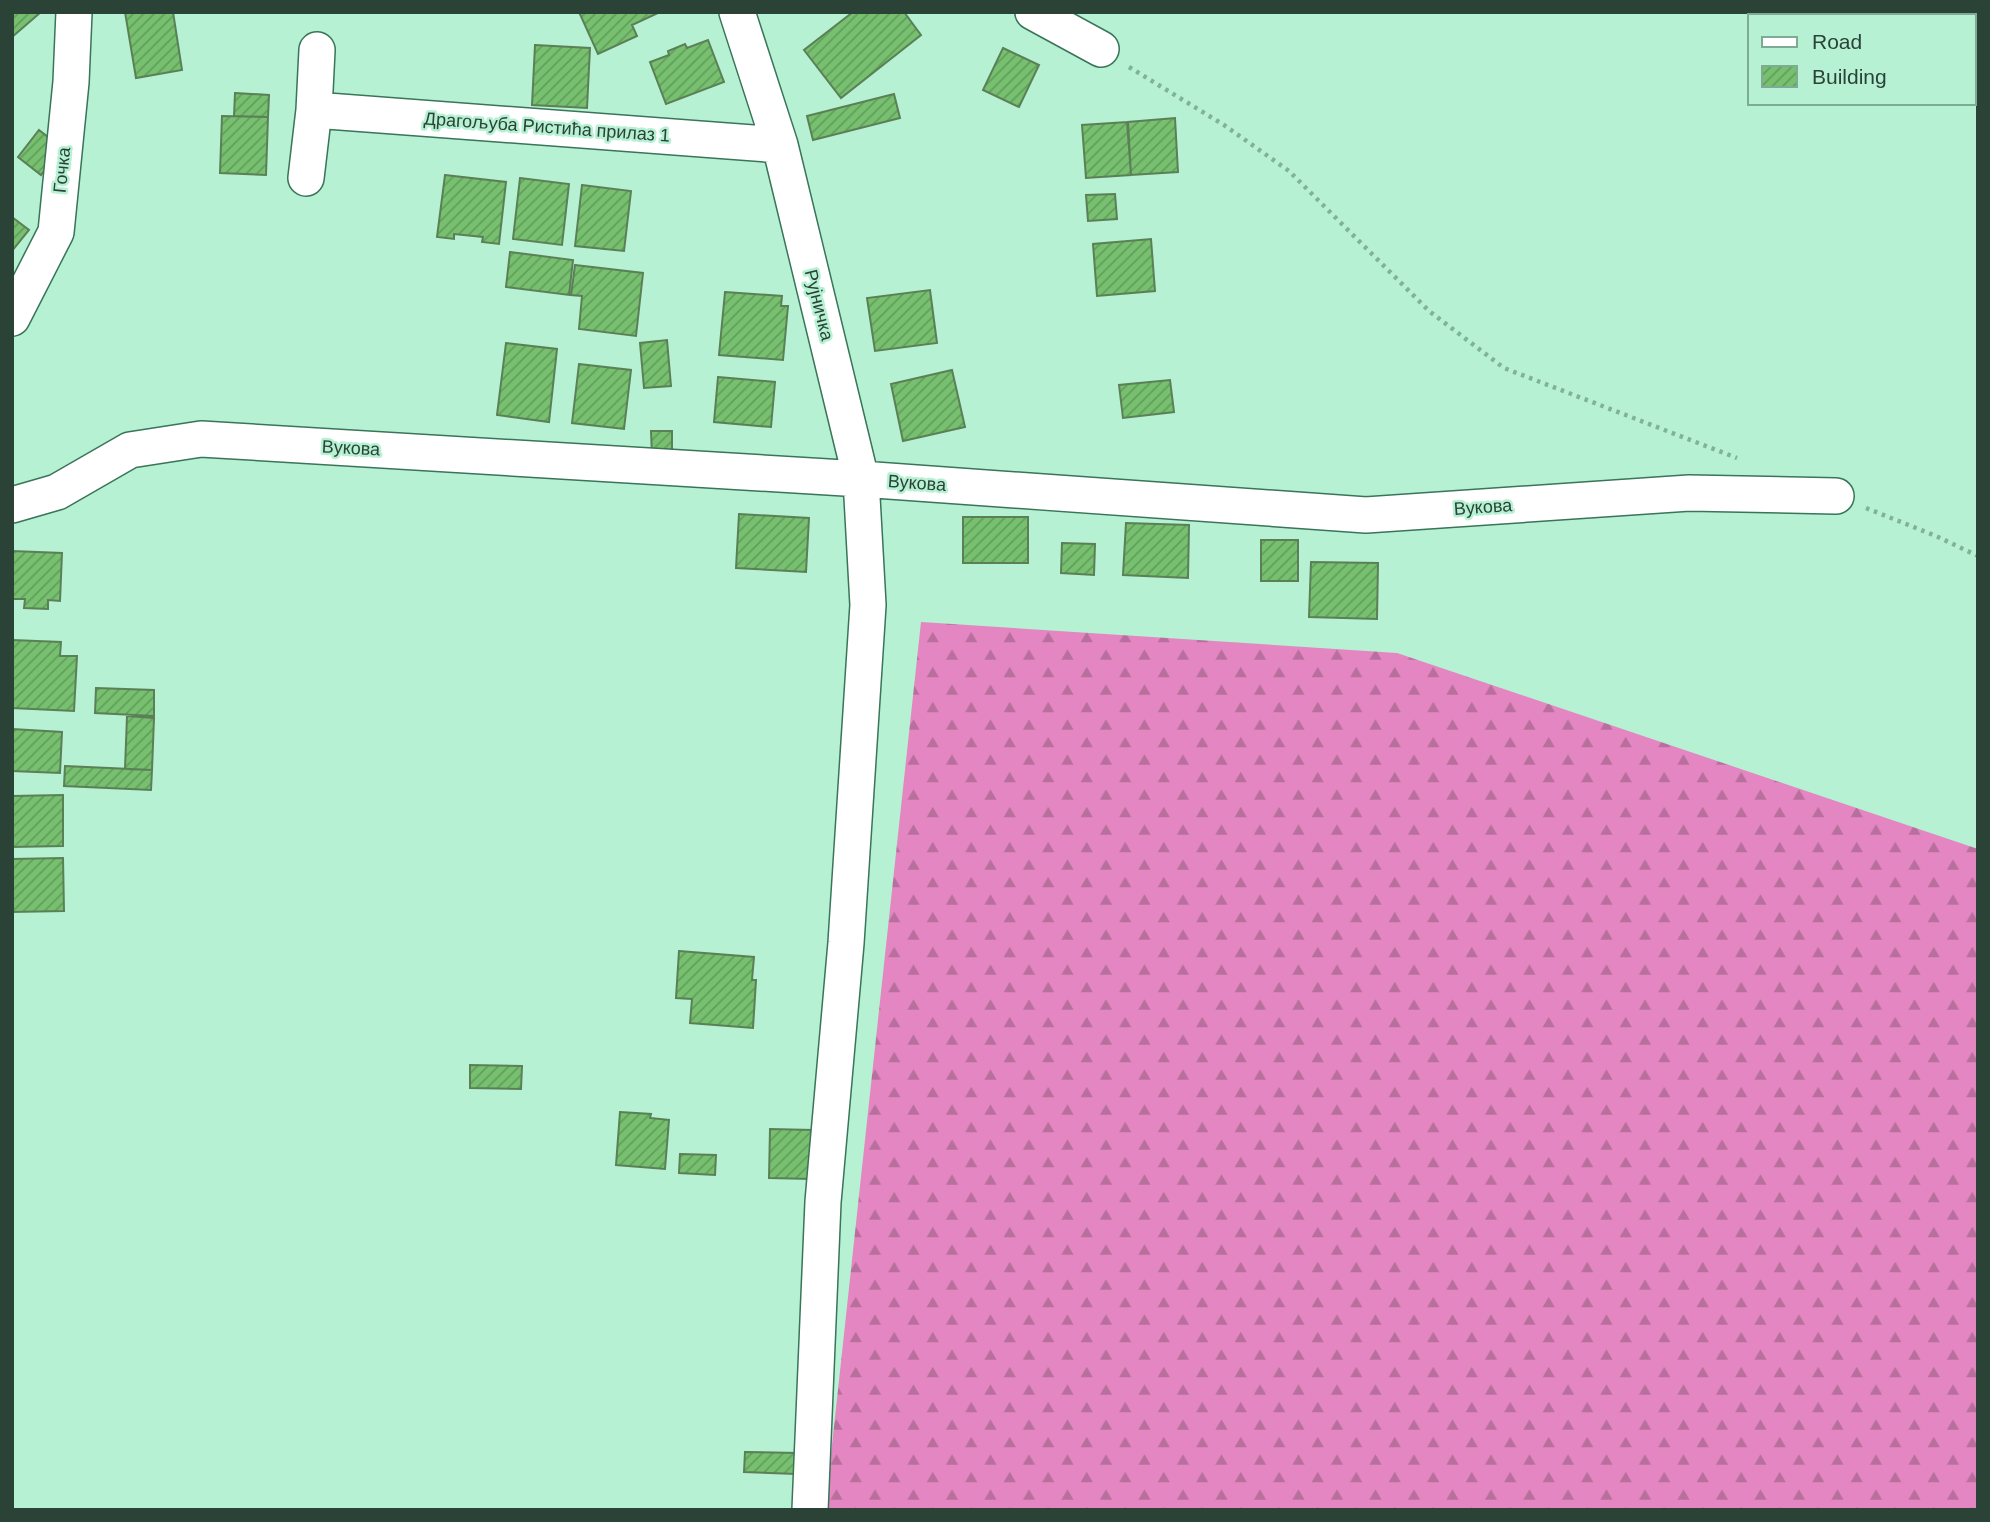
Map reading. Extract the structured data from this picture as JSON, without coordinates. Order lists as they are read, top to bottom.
{
  "streets": {
    "street": [
      "Драгољуба Ристића прилаз 1",
      "Гочка",
      "Рујничка",
      "Вукова"
    ]
  },
  "crossings": [
    ["Драгољуба Ристића прилаз 1", "Рујничка"],
    ["Рујничка", "Вукова"]
  ],
  "legend": ["Road", "Building"]
}
